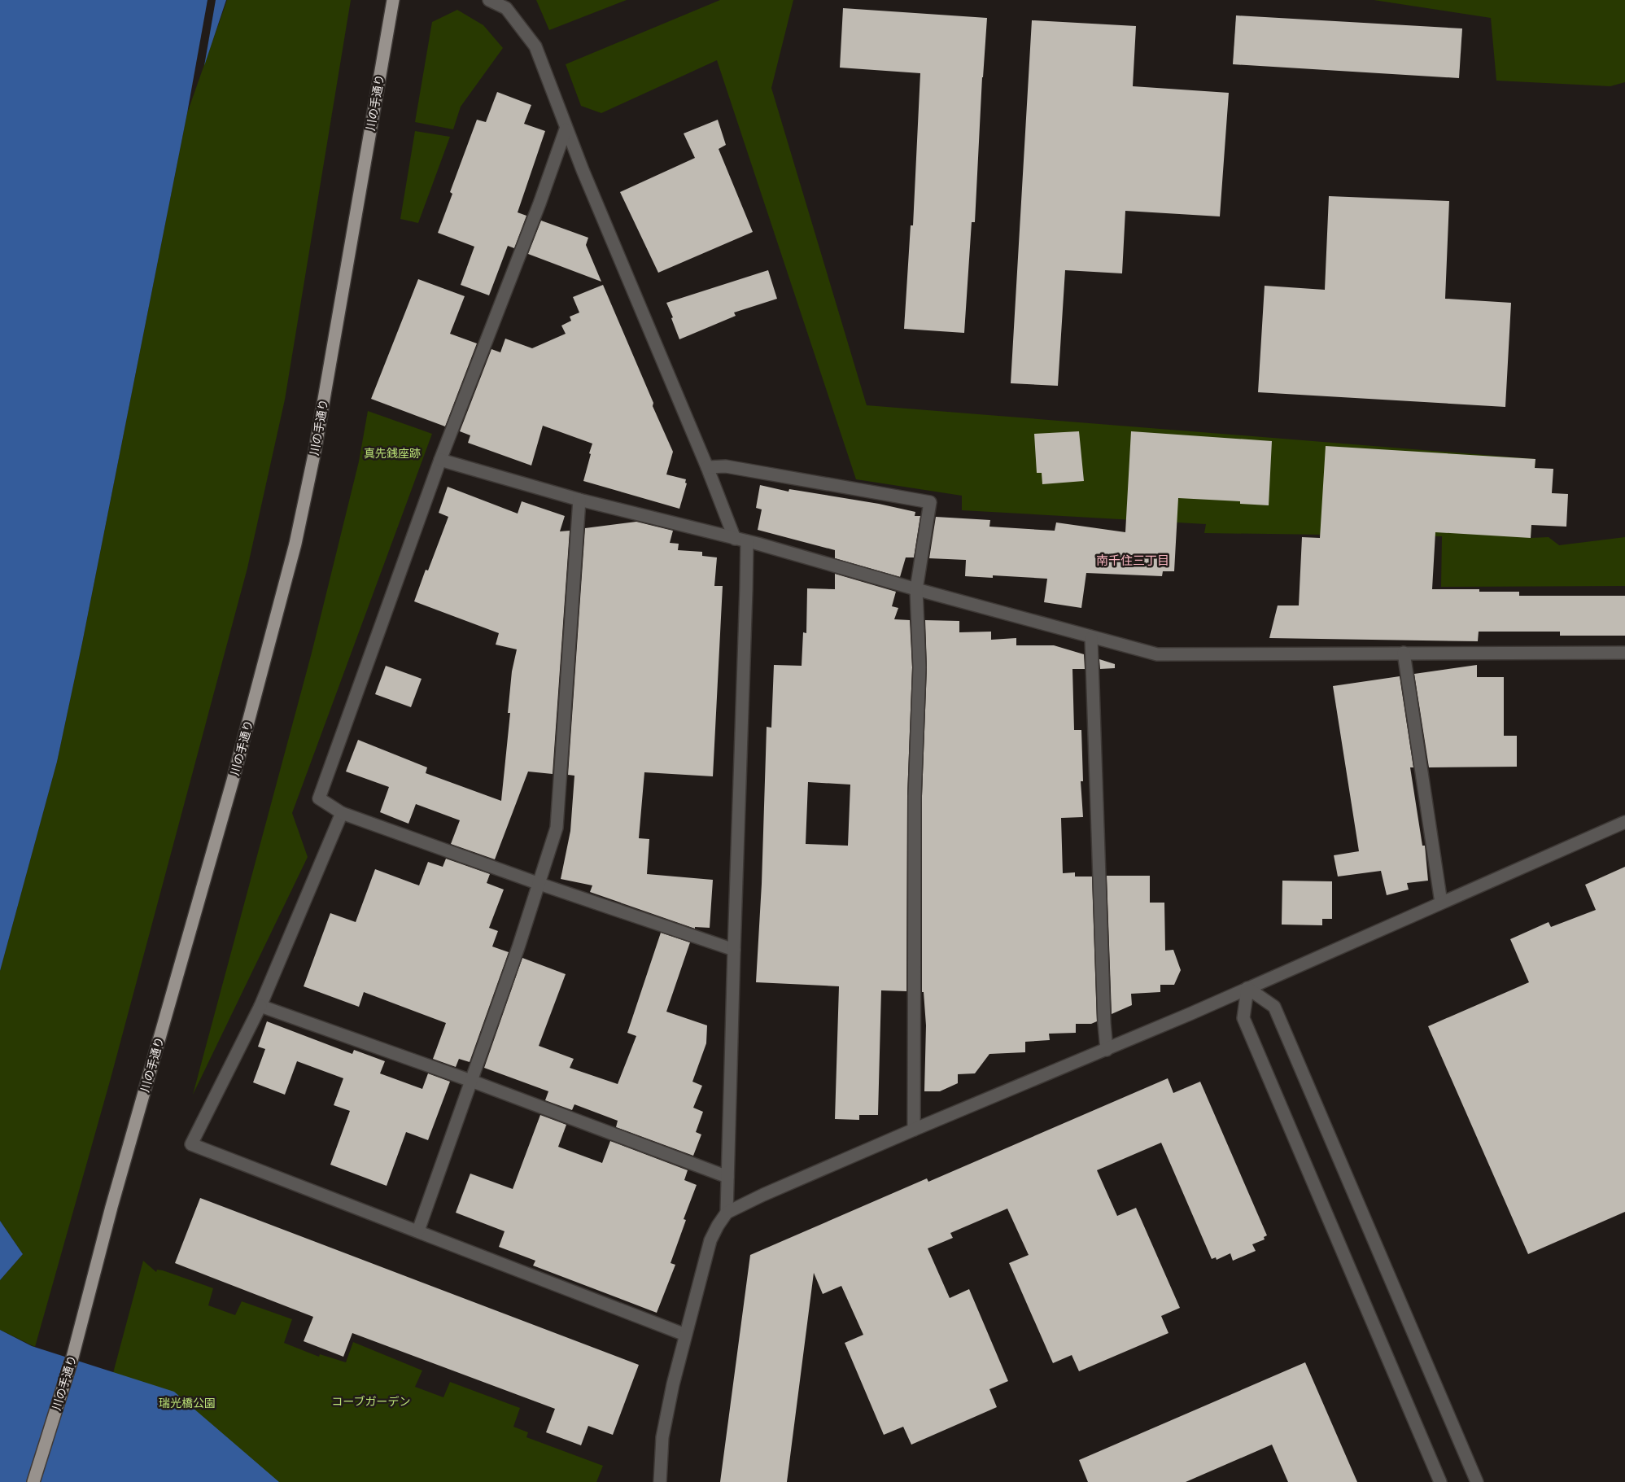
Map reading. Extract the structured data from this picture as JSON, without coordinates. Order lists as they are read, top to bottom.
{
  "streets": {
    "main road": ["川の手通り"]
  },
  "districts": ["南千住三丁目"],
  "parks": ["真先銭座跡", "コーブガーデン", "瑞光橋公園"]
}
